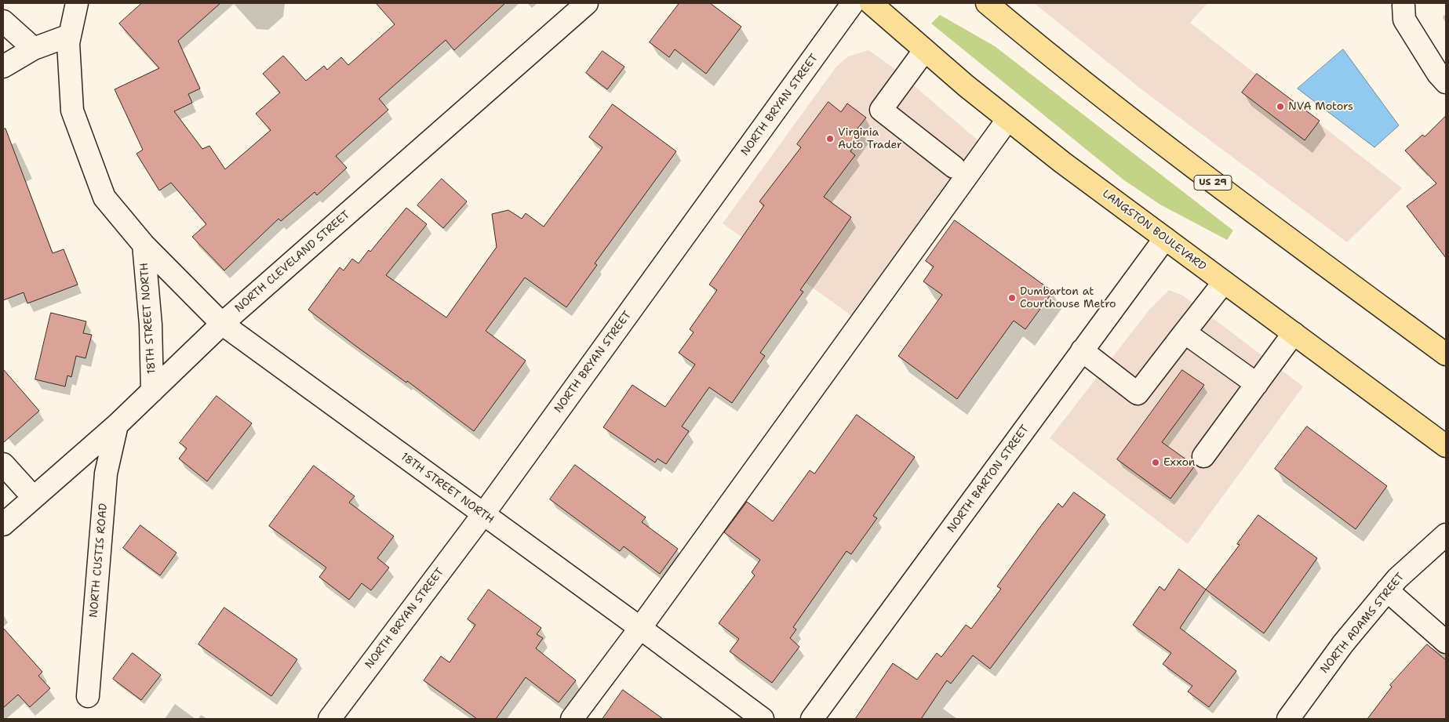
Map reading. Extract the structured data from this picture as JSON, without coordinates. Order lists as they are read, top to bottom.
{
  "streets": {
    "main road": ["US 29", "LANGSTON BOULEVARD"],
    "street": [
      "NORTH BRYAN STREET",
      "NORTH CLEVELAND STREET",
      "18TH STREET NORTH",
      "NORTH BARTON STREET",
      "NORTH CUSTIS ROAD",
      "NORTH ADAMS STREET"
    ]
  },
  "crossings": [
    ["NORTH BRYAN STREET", "18TH STREET NORTH"],
    ["LANGSTON BOULEVARD", "NORTH BARTON STREET"],
    ["NORTH CLEVELAND STREET", "18TH STREET NORTH"],
    ["NORTH CLEVELAND STREET", "NORTH CUSTIS ROAD"]
  ],
  "places": [
    "NVA Motors",
    "Virginia Auto Trader",
    "Dumbarton at Courthouse Metro",
    "Exxon"
  ]
}
